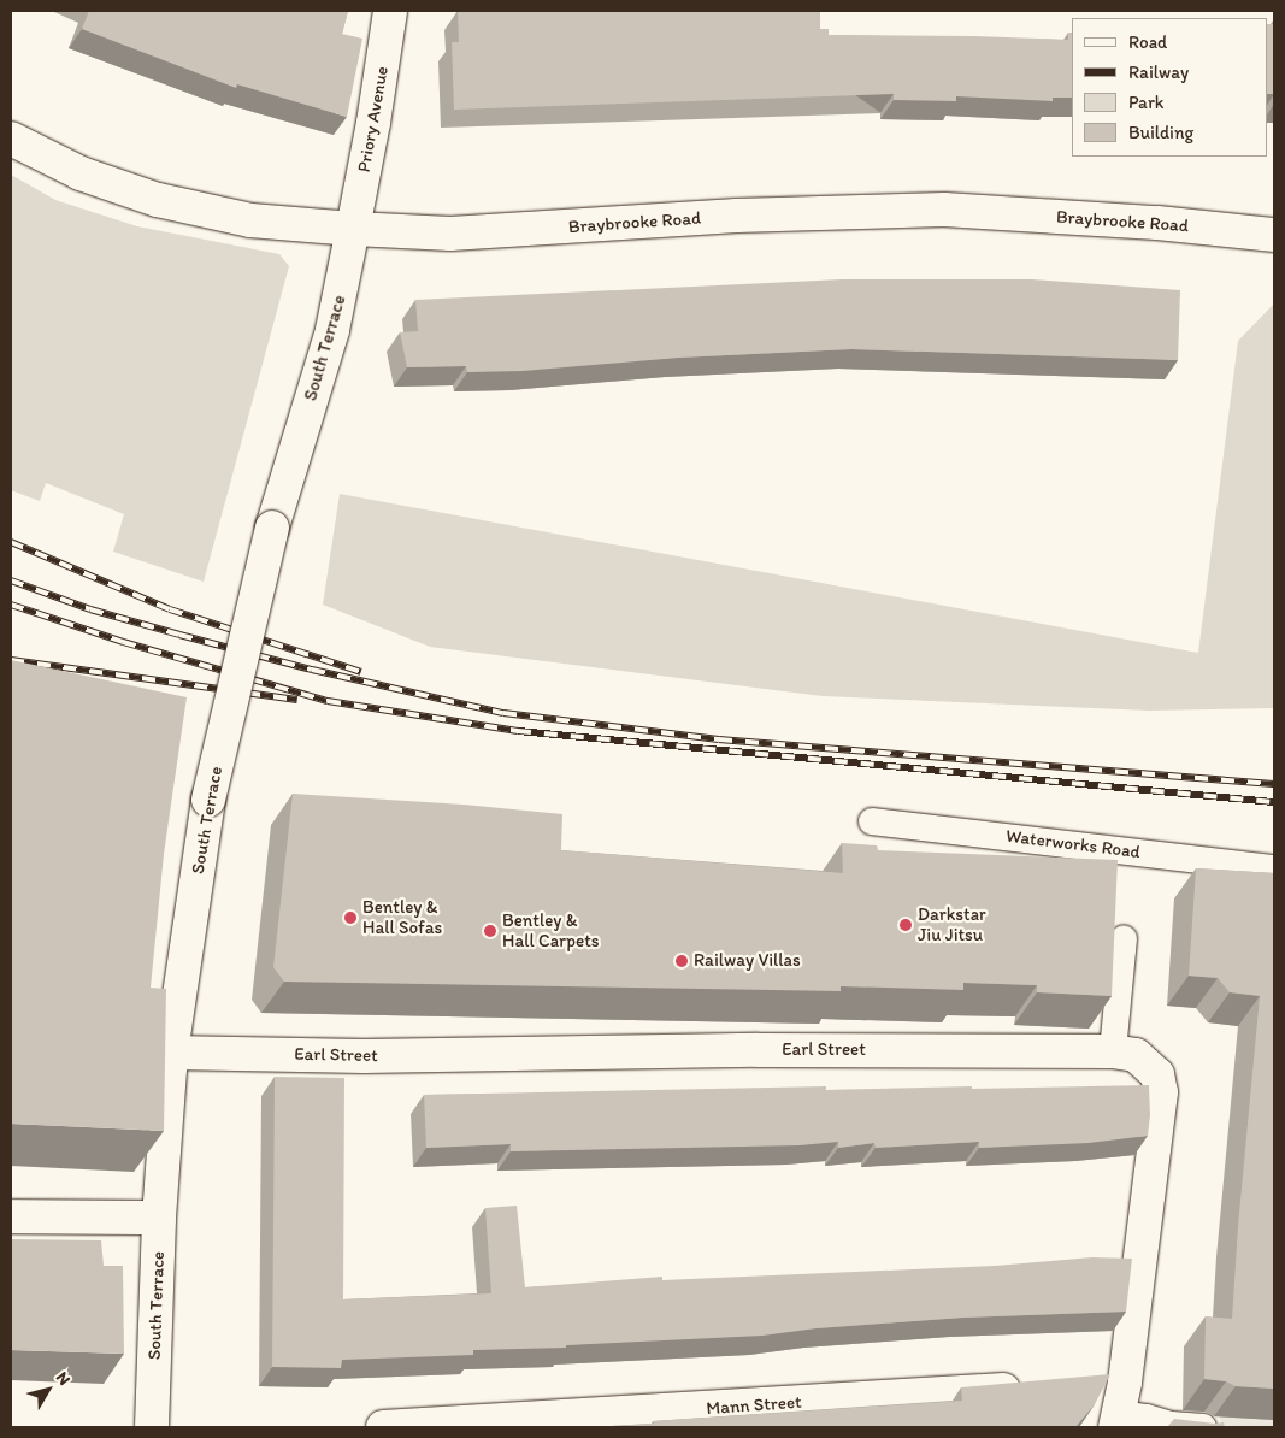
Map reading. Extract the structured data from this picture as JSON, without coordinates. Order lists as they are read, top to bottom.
{
  "streets": {
    "street": [
      "Priory Avenue",
      "Braybrooke Road",
      "South Terrace",
      "Earl Street",
      "Mann Street"
    ],
    "lane": ["Waterworks Road"]
  },
  "crossings": [
    ["Priory Avenue", "Braybrooke Road"],
    ["Priory Avenue", "South Terrace"],
    ["Braybrooke Road", "South Terrace"],
    ["South Terrace", "Earl Street"]
  ],
  "places": [
    "Bentley & Hall Sofas",
    "Darkstar Jiu Jitsu",
    "Bentley & Hall Carpets",
    "Railway Villas"
  ],
  "legend": [
    "Road",
    "Railway",
    "Park",
    "Building"
  ],
  "north": "top right"
}
